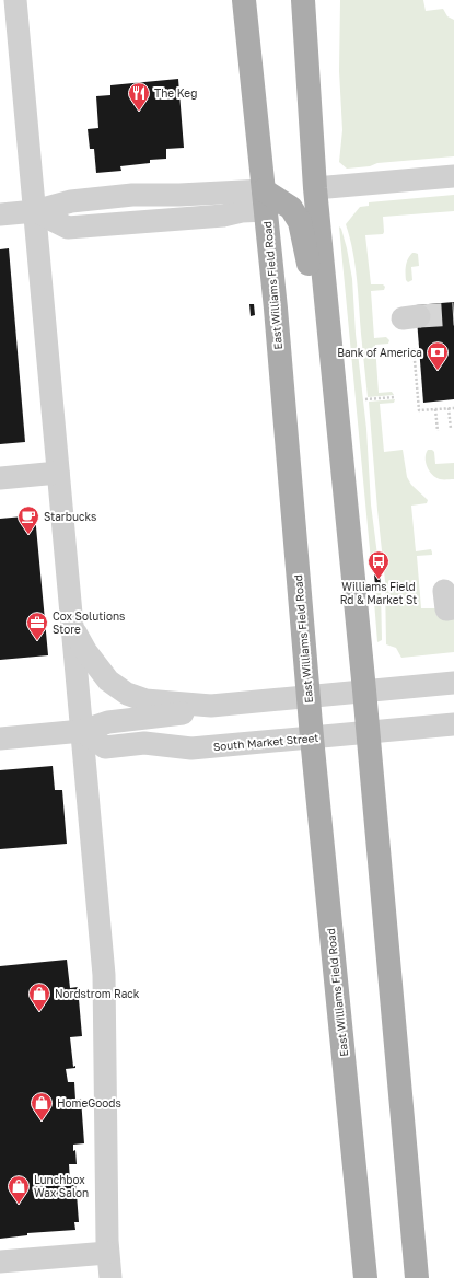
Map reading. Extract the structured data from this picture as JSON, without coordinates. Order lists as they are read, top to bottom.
{
  "streets": {
    "main road": ["East Williams Field Road"],
    "street": ["South Market Street"]
  },
  "crossings": [
    ["East Williams Field Road", "South Market Street"]
  ],
  "places": {
    "restaurant": ["The Keg"],
    "bank": ["Bank of America"],
    "cafe": ["Starbucks"],
    "bus stop": ["Williams Field Rd & Market St"],
    "office": ["Cox Solutions Store"],
    "shop": ["Nordstrom Rack", "HomeGoods", "Lunchbox Wax Salon"]
  }
}
